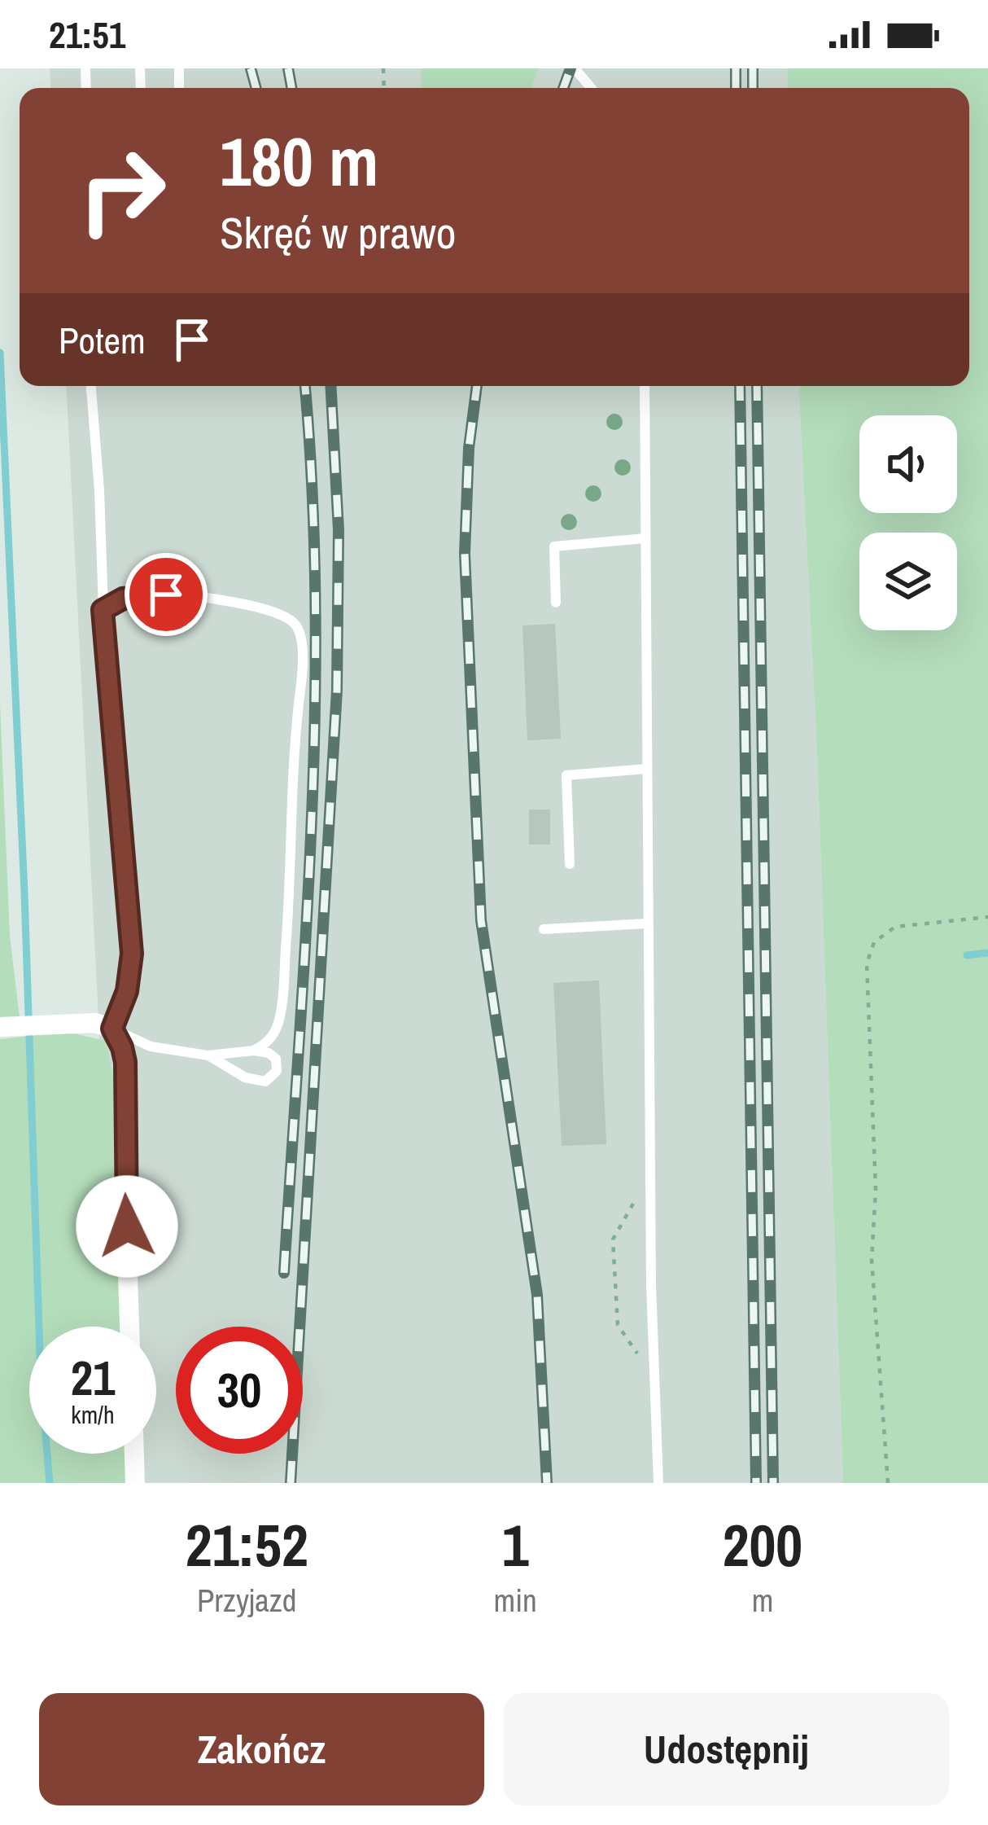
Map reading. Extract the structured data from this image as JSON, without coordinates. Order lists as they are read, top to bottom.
{
  "page": {
    "status": "21:51",
    "turn": ["180 m", "Skręć w prawo"],
    "then": "Potem",
    "speed": "21 km/h",
    "limit": "30",
    "eta": [
      "21:52",
      "Przyjazd",
      "1",
      "min",
      "200",
      "m"
    ],
    "buttons": ["Zakończ", "Udostępnij"]
  }
}
